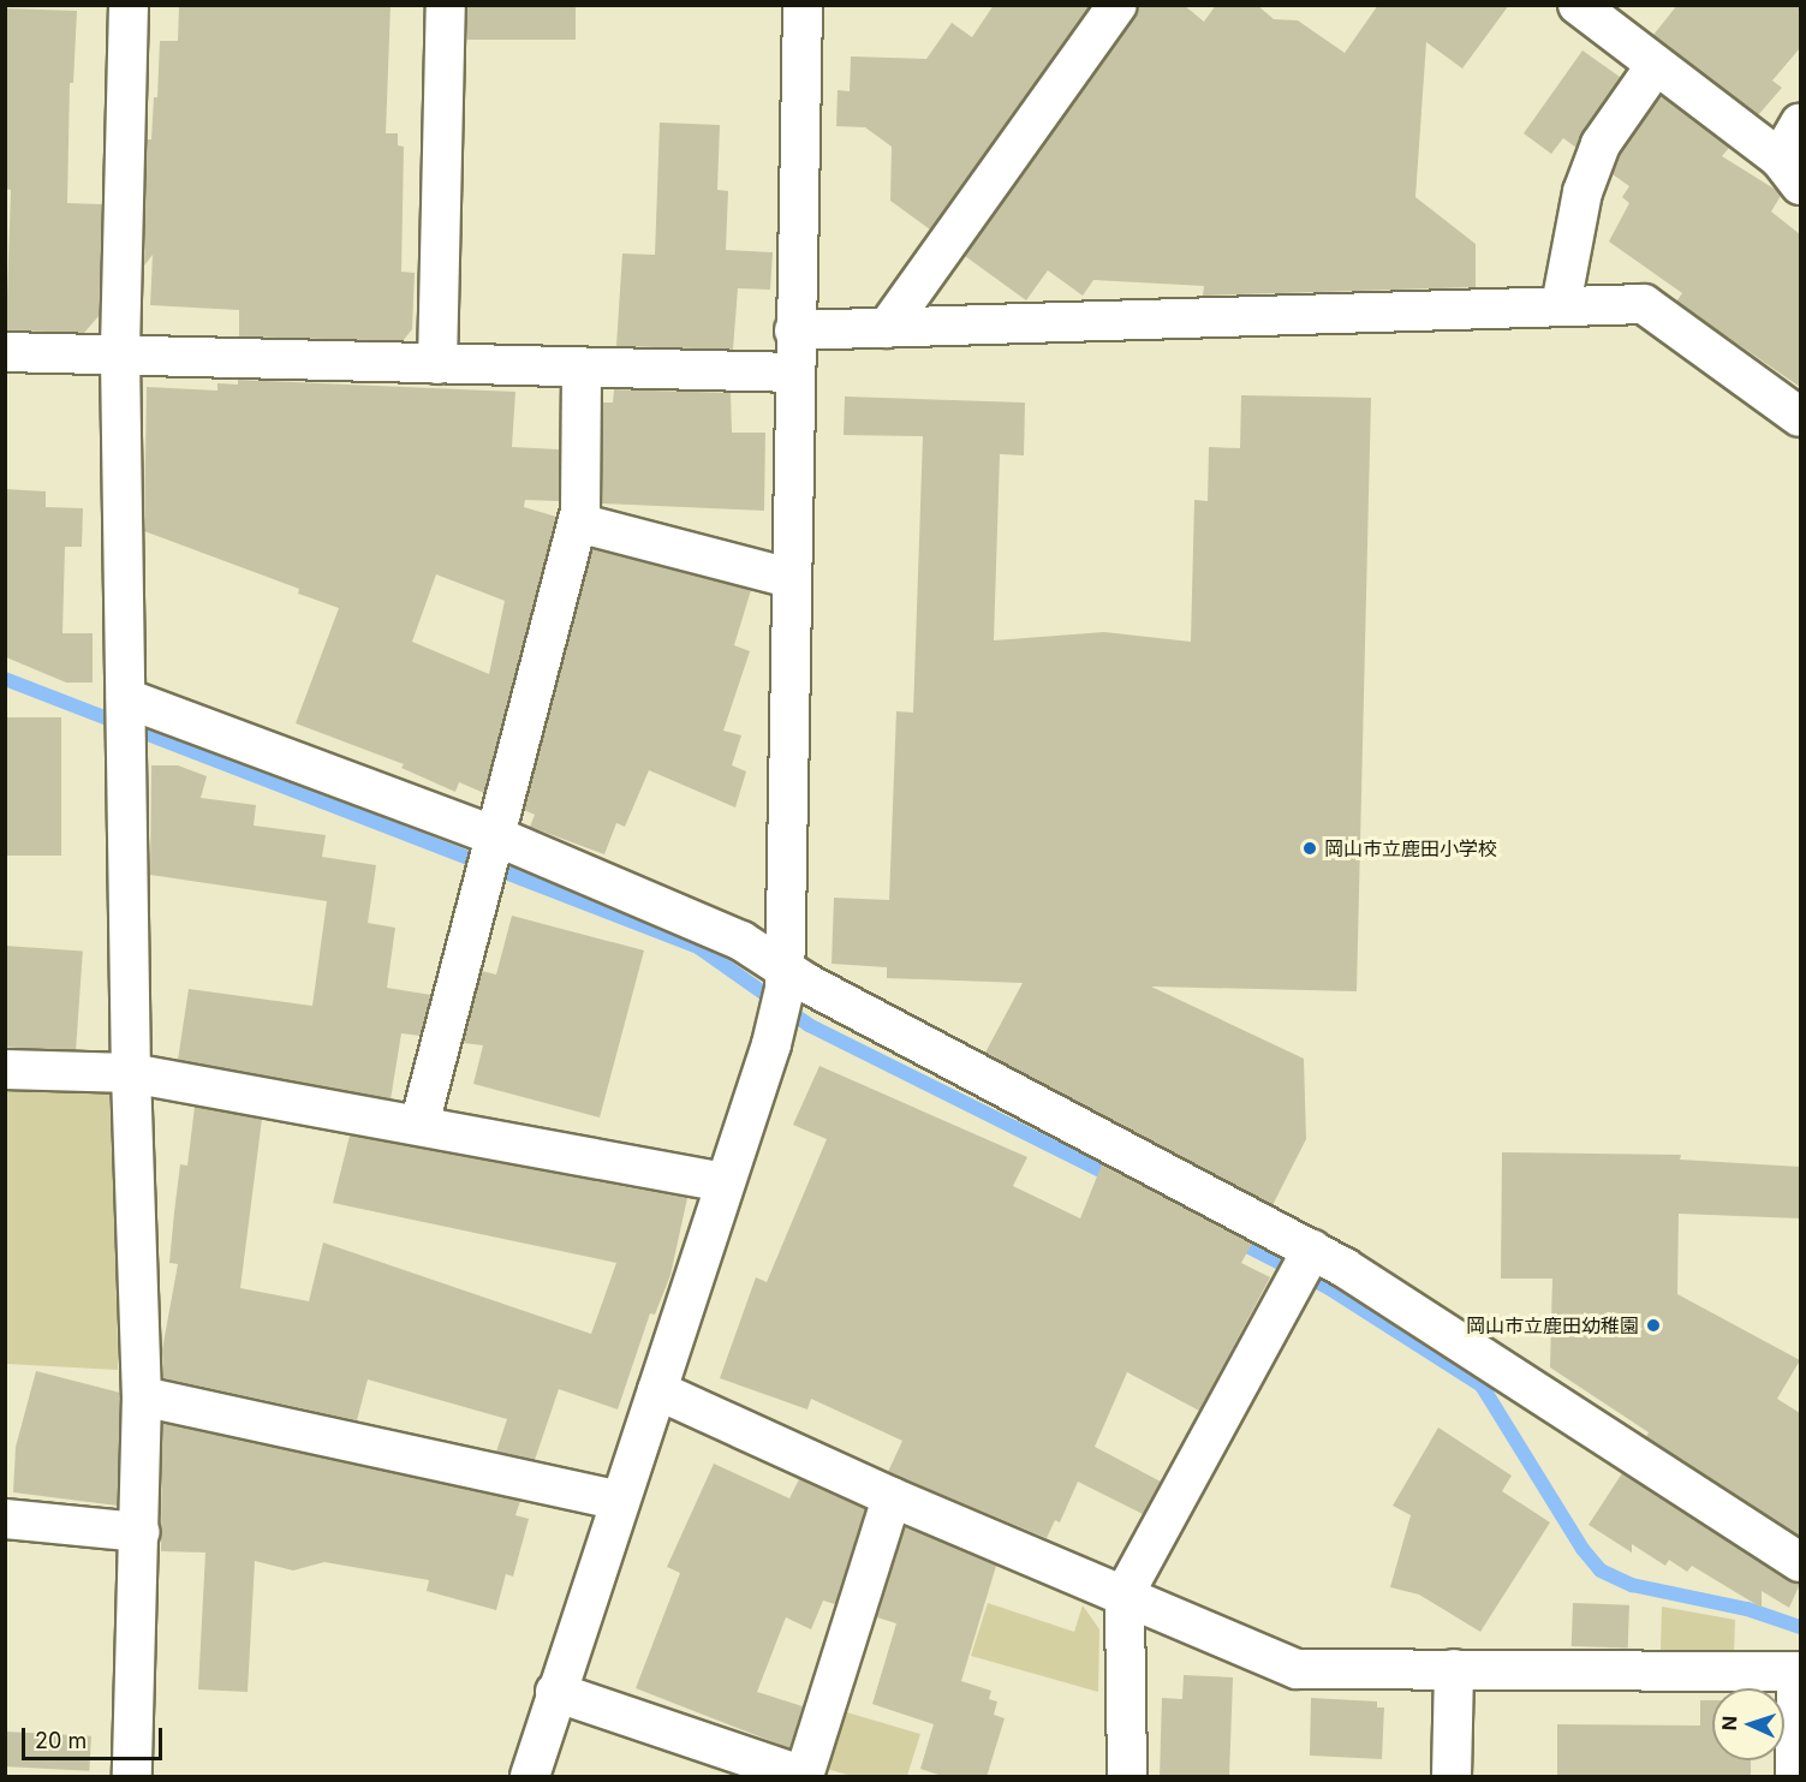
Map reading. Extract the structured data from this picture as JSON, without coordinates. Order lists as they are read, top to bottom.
{
  "places": ["岡山市立鹿田小学校", "岡山市立鹿田幼稚園"],
  "scale_bar": "20 m",
  "north": "left"
}
